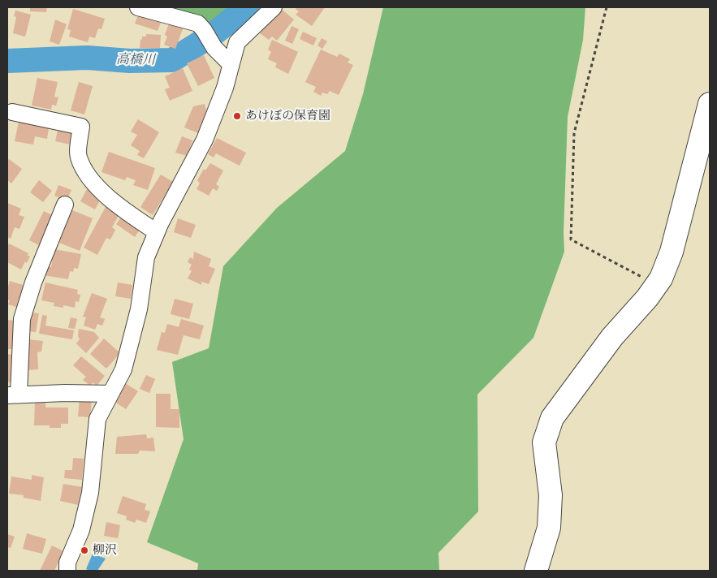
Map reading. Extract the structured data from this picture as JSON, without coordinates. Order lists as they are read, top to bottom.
{
  "water": ["高橋川"],
  "places": ["あけぼの保育園", "柳沢"]
}
